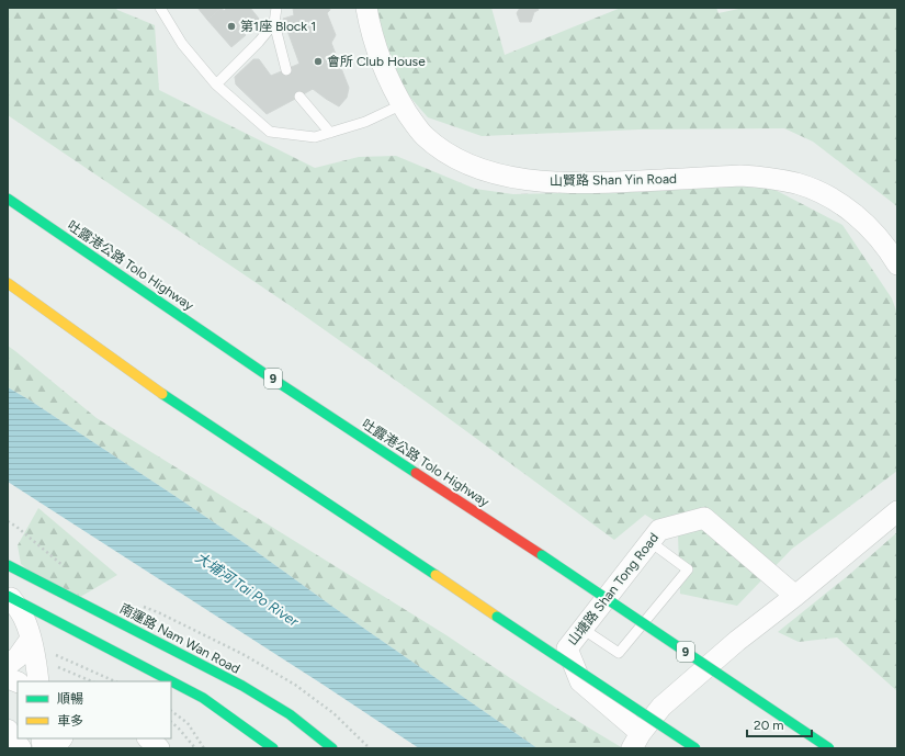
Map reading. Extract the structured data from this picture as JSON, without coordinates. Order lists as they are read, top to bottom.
{
  "streets": {
    "main road": ["吐露港公路 Tolo Highway", "9", "南運路 Nam Wan Road"],
    "street": ["山賢路 Shan Yin Road", "山塘路 Shan Tong Road"]
  },
  "water": ["大埔河 Tai Po River"],
  "places": ["第1座 Block 1", "會所 Club House"],
  "legend": ["順暢", "車多"],
  "scale_bar": "20 m"
}
